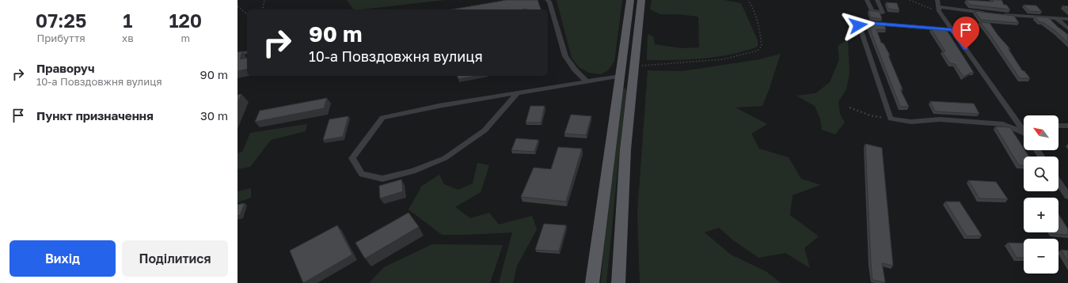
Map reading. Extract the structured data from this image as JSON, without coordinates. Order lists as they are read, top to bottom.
{
  "north": "top left",
  "page": {
    "eta": [
      "07:25",
      "Прибуття",
      "1",
      "хв",
      "120",
      "m"
    ],
    "turn": ["90 m", "10-а Повздовжня вулиця"],
    "list": [
      {
        "name": "Праворуч",
        "note": "10-а Повздовжня вулиця",
        "value": "90 m"
      },
      {
        "name": "Пункт призначення",
        "value": "30 m"
      }
    ],
    "map_buttons": ["+", "−"],
    "buttons": ["Вихід", "Поділитися"]
  }
}
